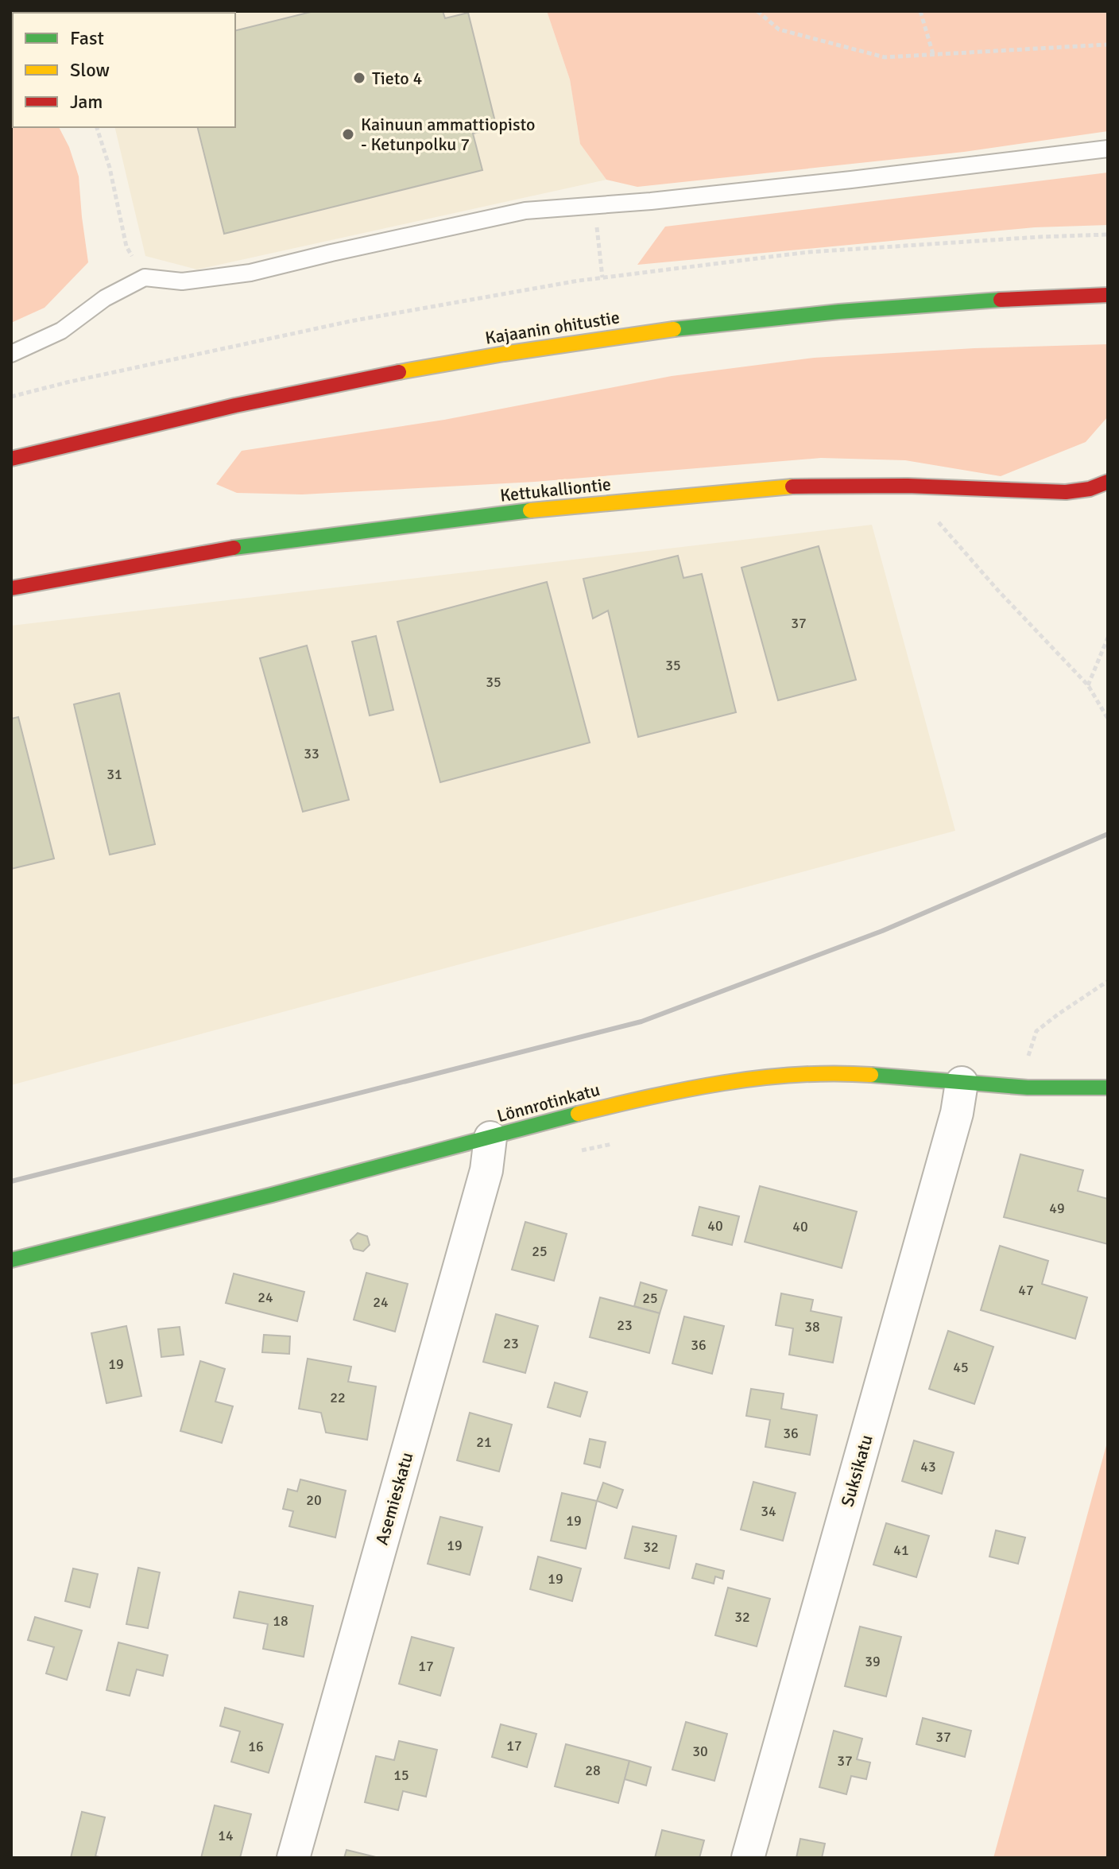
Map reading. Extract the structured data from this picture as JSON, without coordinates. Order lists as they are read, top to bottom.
{
  "streets": {
    "main road": ["Kajaanin ohitustie", "Kettukalliontie", "Lönnrotinkatu"],
    "street": ["Suksikatu", "Asemieskatu"]
  },
  "crossings": [
    ["Lönnrotinkatu", "Suksikatu"],
    ["Lönnrotinkatu", "Asemieskatu"]
  ],
  "places": ["Tieto 4", "Kainuun ammattiopisto - Ketunpolku 7"],
  "house_numbers": [
    "37",
    "35",
    "35",
    "33",
    "31",
    "49",
    "40",
    "40",
    "25",
    "47",
    "24",
    "25",
    "24",
    "23",
    "38",
    "23",
    "36",
    "19",
    "45",
    "22",
    "36",
    "21",
    "43",
    "20",
    "34",
    "19",
    "19",
    "32",
    "41",
    "19",
    "32",
    "18",
    "39",
    "17",
    "37",
    "17",
    "16",
    "30",
    "37",
    "28",
    "15",
    "14"
  ],
  "legend": ["Fast", "Slow", "Jam"]
}
